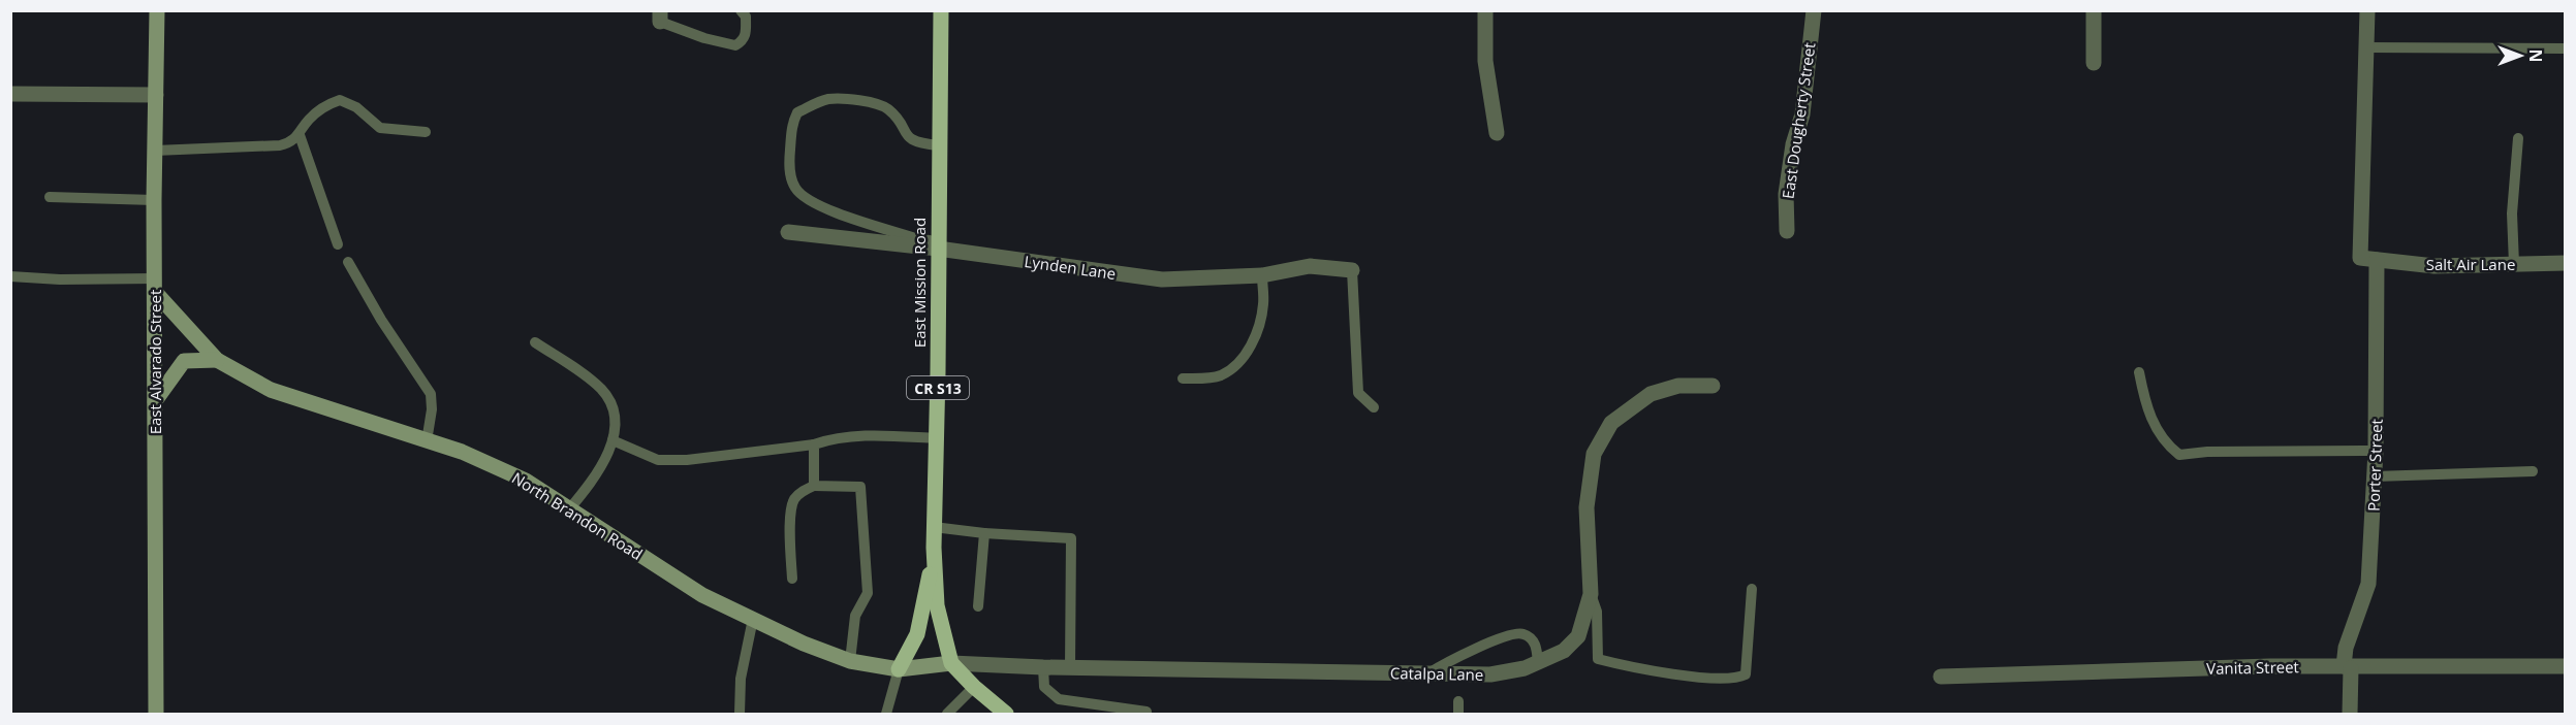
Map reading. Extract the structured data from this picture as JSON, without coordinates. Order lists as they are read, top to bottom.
{
  "streets": {
    "main road": ["East Mission Road", "CR S13"],
    "street": [
      "East Dougherty Street",
      "Salt Air Lane",
      "Lynden Lane",
      "East Alvarado Street",
      "Porter Street",
      "North Brandon Road",
      "Vanita Street",
      "Catalpa Lane"
    ]
  },
  "crossings": [
    ["Salt Air Lane", "Porter Street"],
    ["Lynden Lane", "East Mission Road"],
    ["East Mission Road", "North Brandon Road"],
    ["East Mission Road", "Catalpa Lane"],
    ["East Alvarado Street", "North Brandon Road"],
    ["Porter Street", "Vanita Street"],
    ["North Brandon Road", "Catalpa Lane"]
  ],
  "north": "right"
}
